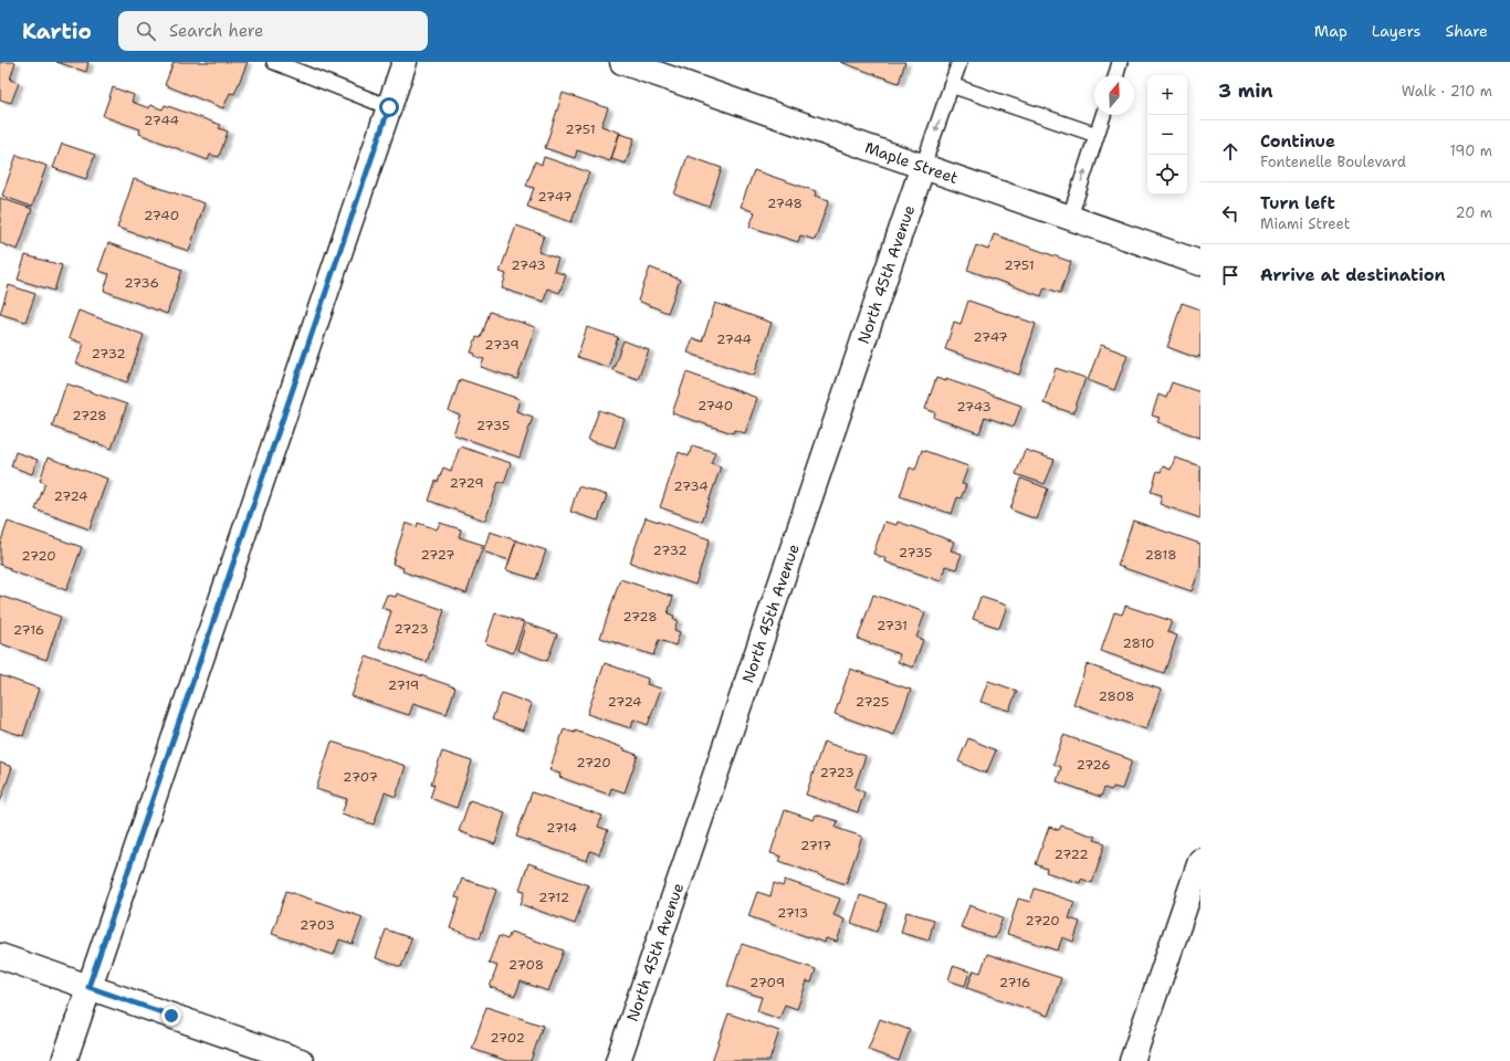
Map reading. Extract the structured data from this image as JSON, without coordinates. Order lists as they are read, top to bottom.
{
  "streets": {
    "street": ["Maple Street", "North 45th Avenue"]
  },
  "crossings": [
    ["Maple Street", "North 45th Avenue"]
  ],
  "house_numbers": [
    "2744",
    "2751",
    "2747",
    "2748",
    "2740",
    "2743",
    "2751",
    "2736",
    "2747",
    "2744",
    "2739",
    "2732",
    "2740",
    "2743",
    "2728",
    "2735",
    "2729",
    "2734",
    "2724",
    "2732",
    "2735",
    "2727",
    "2818",
    "2720",
    "2728",
    "2731",
    "2723",
    "2716",
    "2810",
    "2719",
    "2808",
    "2724",
    "2725",
    "2720",
    "2726",
    "2723",
    "2707",
    "2714",
    "2717",
    "2722",
    "2712",
    "2713",
    "2720",
    "2703",
    "2708",
    "2709",
    "2716",
    "2702"
  ],
  "north": "top",
  "page": {
    "header": "Kartio",
    "search": "Search here",
    "nav": ["Map", "Layers", "Share"],
    "heading": ["3 min", "Walk · 210 m"],
    "map_buttons": ["+", "−"],
    "list": [
      ["Continue", "Fontenelle Boulevard", "190 m"],
      ["Turn left", "Miami Street", "20 m"],
      "Arrive at destination"
    ]
  }
}
